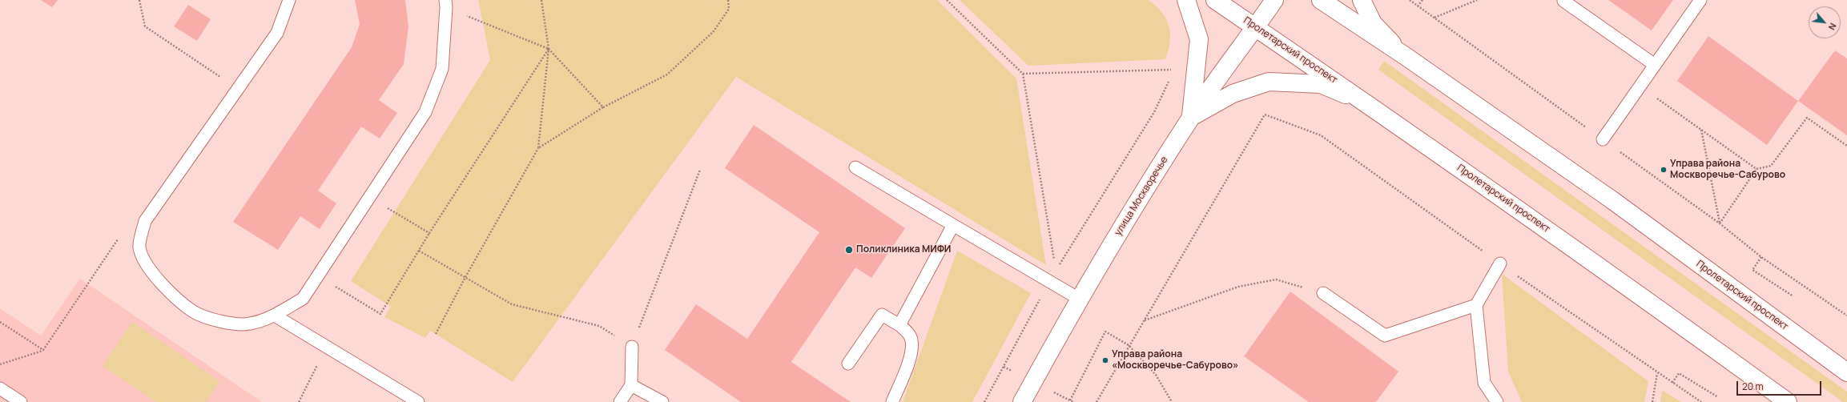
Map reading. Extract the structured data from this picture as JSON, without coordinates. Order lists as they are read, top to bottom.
{
  "streets": {
    "main road": ["Пролетарский проспект", "улица Москворечье"]
  },
  "crossings": [
    ["Пролетарский проспект", "улица Москворечье"]
  ],
  "places": ["Управа района Москворечье-Сабурово", "Поликлиника МИФИ", "Управа района «Москворечье-Сабурово»"],
  "scale_bar": "20 m",
  "north": "bottom right"
}
